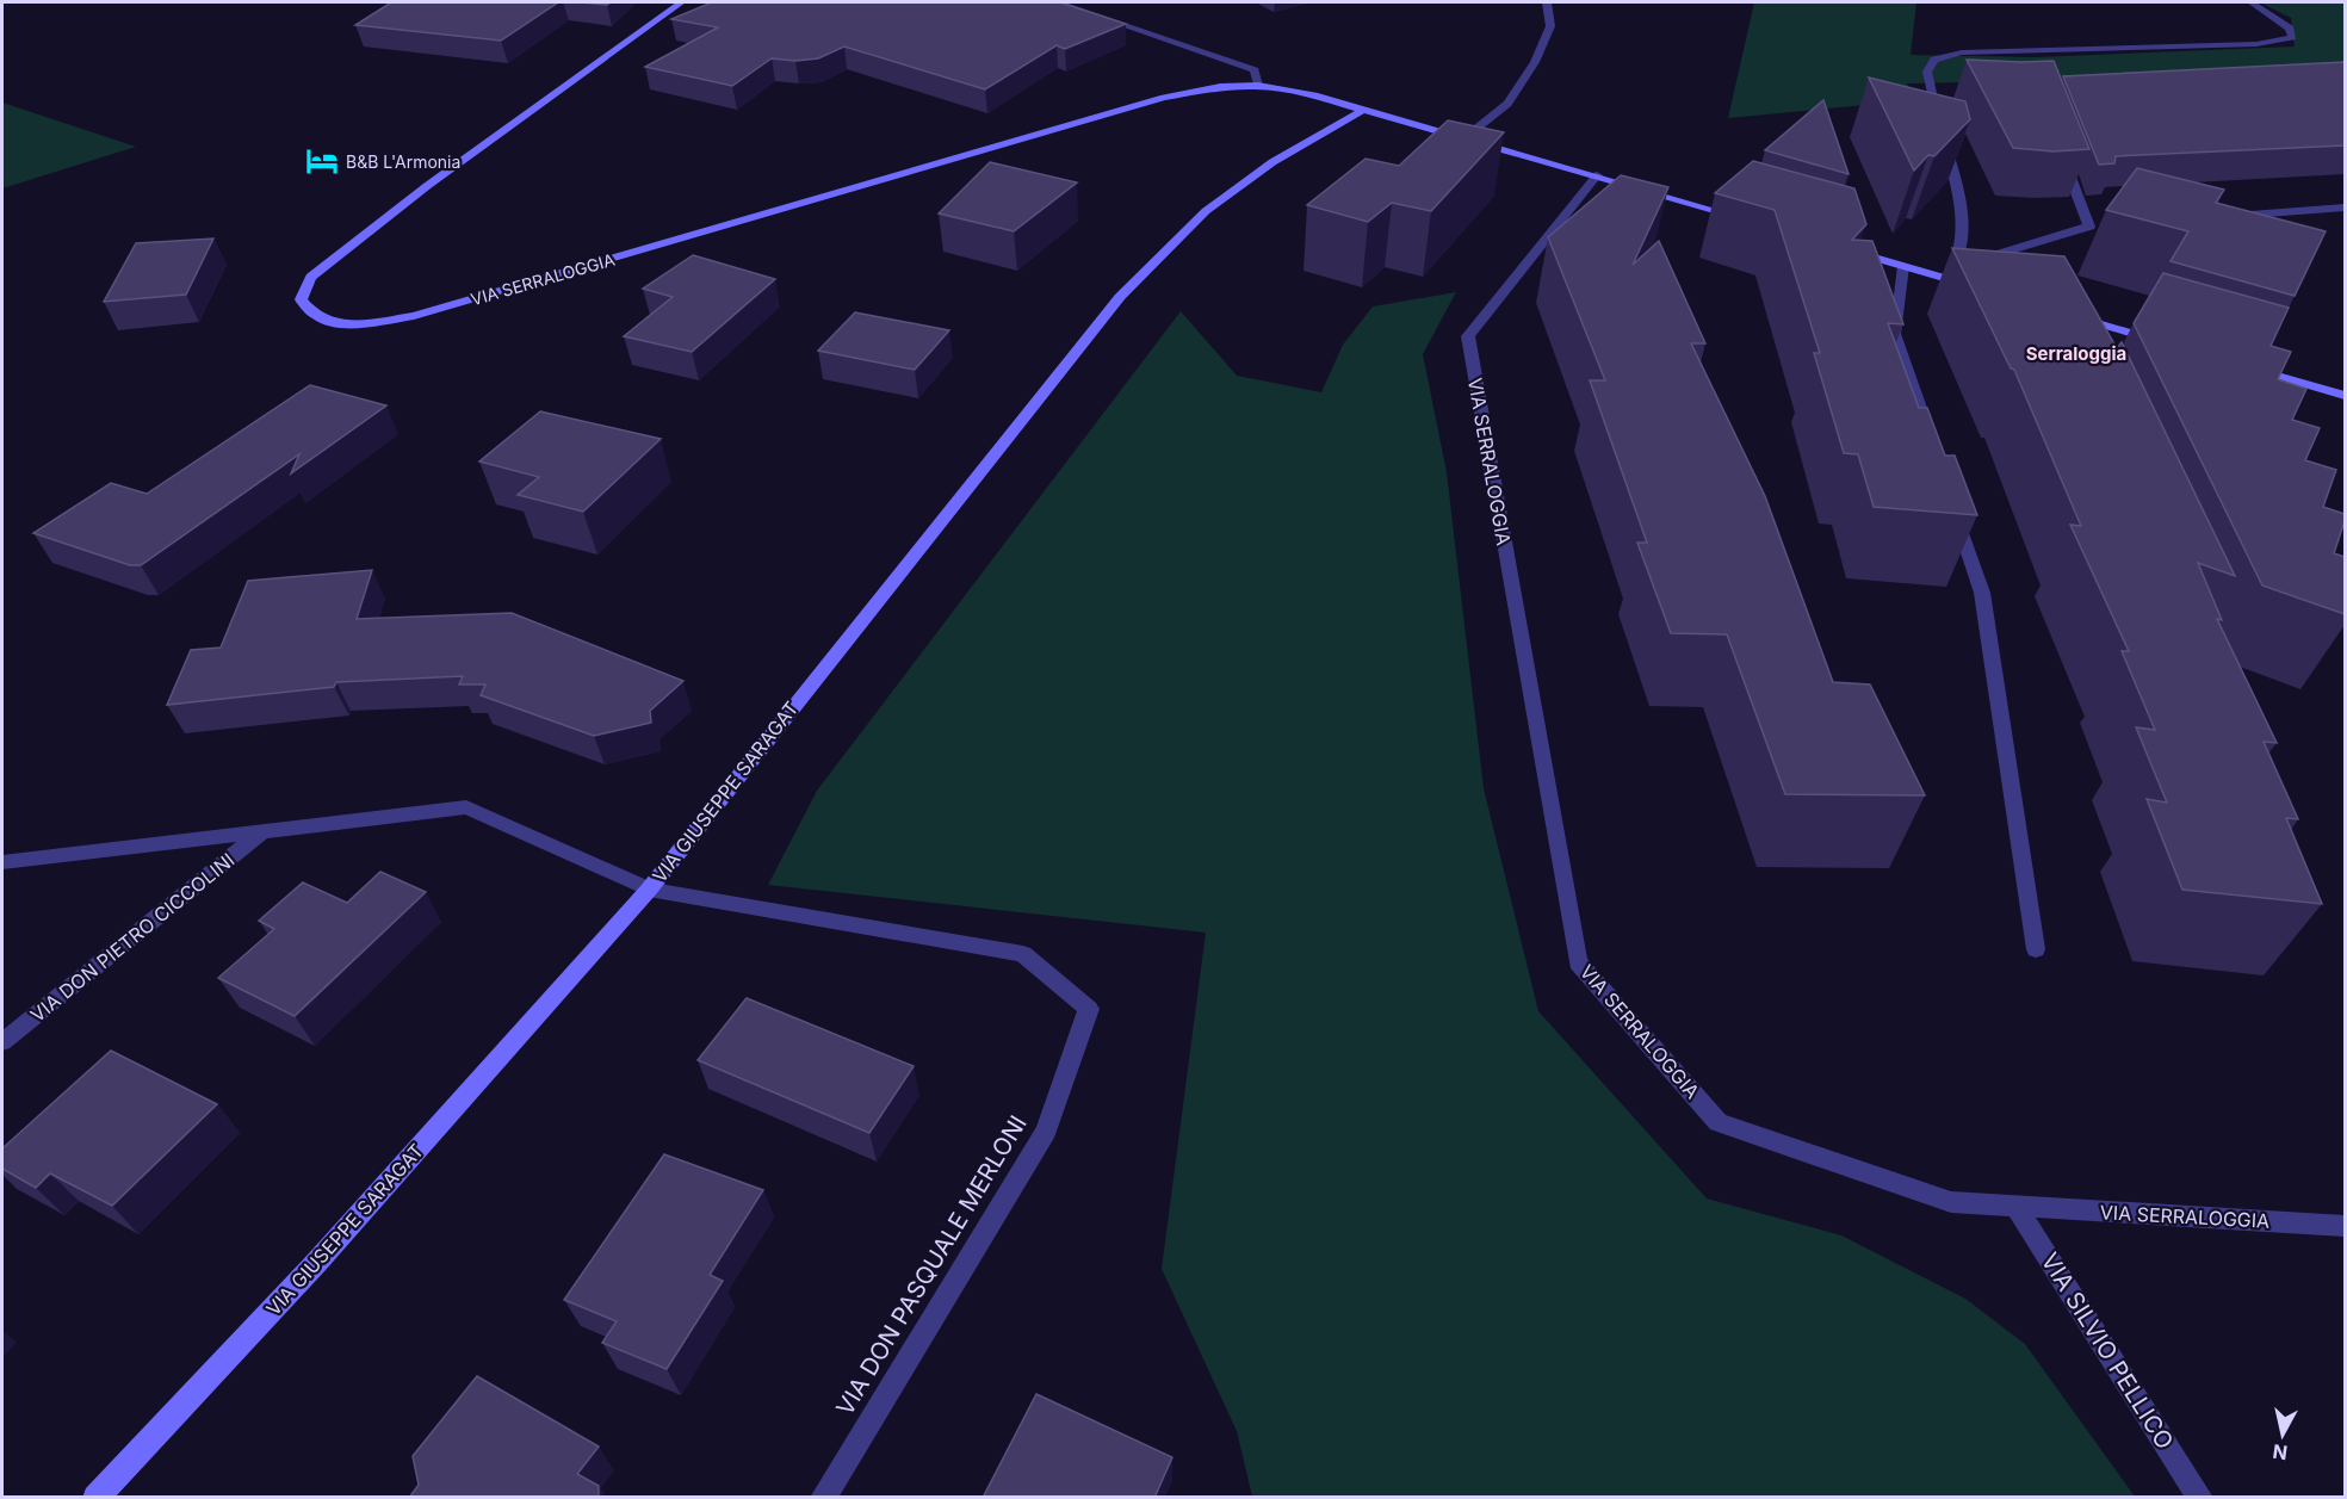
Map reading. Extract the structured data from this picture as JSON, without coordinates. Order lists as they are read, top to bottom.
{
  "streets": {
    "main road": ["VIA SERRALOGGIA", "VIA GIUSEPPE SARAGAT"],
    "street": ["VIA DON PIETRO CICCOLINI", "VIA DON PASQUALE MERLONI", "VIA SILVIO PELLICO"]
  },
  "crossings": [
    ["VIA SERRALOGGIA", "VIA GIUSEPPE SARAGAT"],
    ["VIA SERRALOGGIA", "VIA SILVIO PELLICO"],
    ["VIA GIUSEPPE SARAGAT", "VIA DON PIETRO CICCOLINI"],
    ["VIA GIUSEPPE SARAGAT", "VIA DON PASQUALE MERLONI"],
    ["VIA DON PIETRO CICCOLINI", "VIA DON PASQUALE MERLONI"]
  ],
  "districts": ["Serraloggia"],
  "places": {
    "hotel": ["B&B L'Armonia"]
  },
  "north": "bottom"
}
